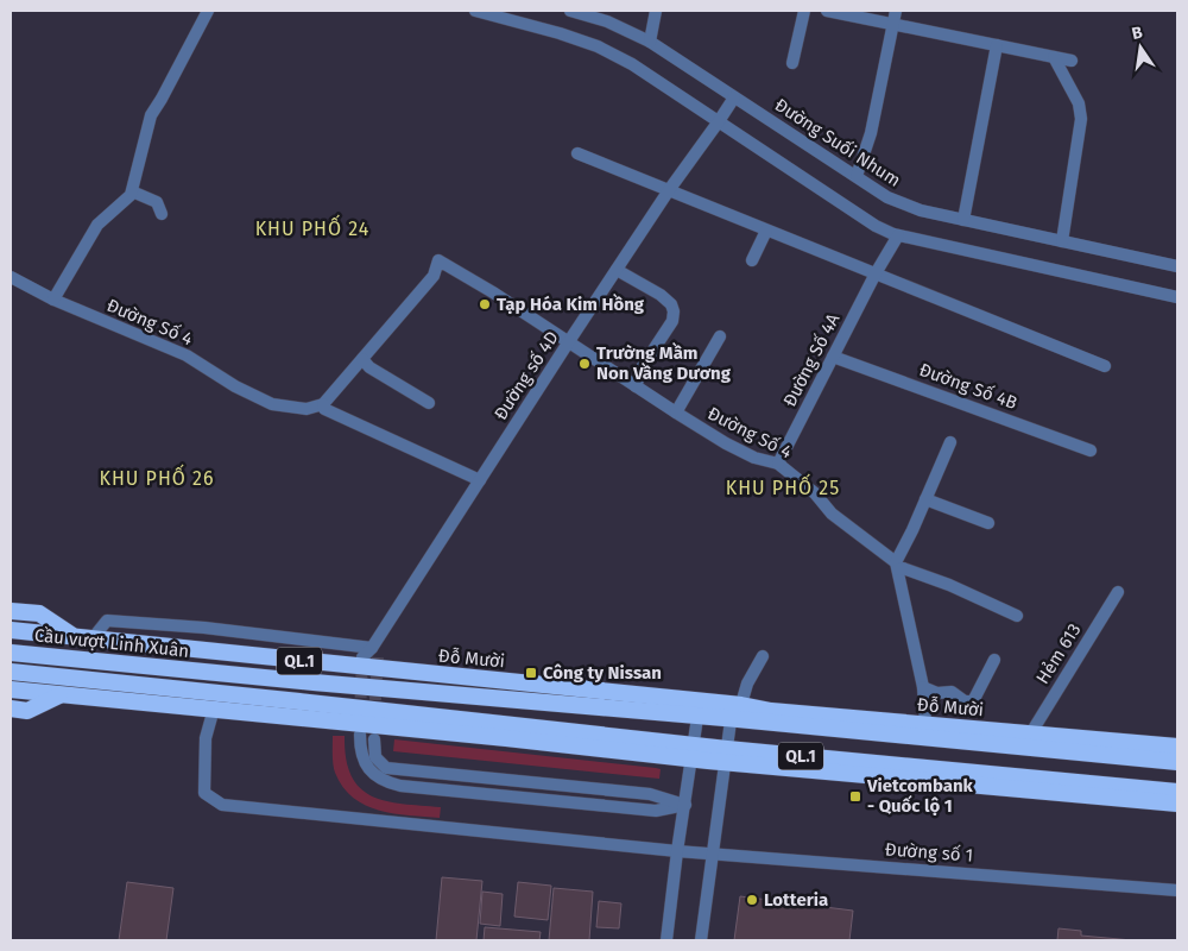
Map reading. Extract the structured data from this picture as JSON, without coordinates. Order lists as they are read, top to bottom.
{
  "streets": {
    "highway": ["Cầu vượt Linh Xuân", "Đỗ Mười", "QL.1"],
    "street": [
      "Đường Suối Nhum",
      "Đường Số 4",
      "Đường Số 4A",
      "Đường số 4D",
      "Đường Số 4B",
      "Hẻm 613",
      "Đường số 1"
    ]
  },
  "crossings": [
    ["Đường Suối Nhum", "Đường số 4D"],
    ["Đường Số 4", "Đường Số 4A"],
    ["Đường Số 4", "Đường số 4D"],
    ["Đường Số 4A", "Đường Số 4B"],
    ["Cầu vượt Linh Xuân", "Đỗ Mười"],
    ["Hẻm 613", "Đỗ Mười"],
    ["QL.1", "Đường số 1"]
  ],
  "districts": ["KHU PHỐ 24", "KHU PHỐ 26", "KHU PHỐ 25"],
  "places": {
    "other": ["Tạp Hóa Kim Hồng", "Trường Mầm Non Vầng Dương", "Lotteria"],
    "transit": ["Công ty Nissan", "Vietcombank - Quốc lộ 1"]
  },
  "north": "top"
}
